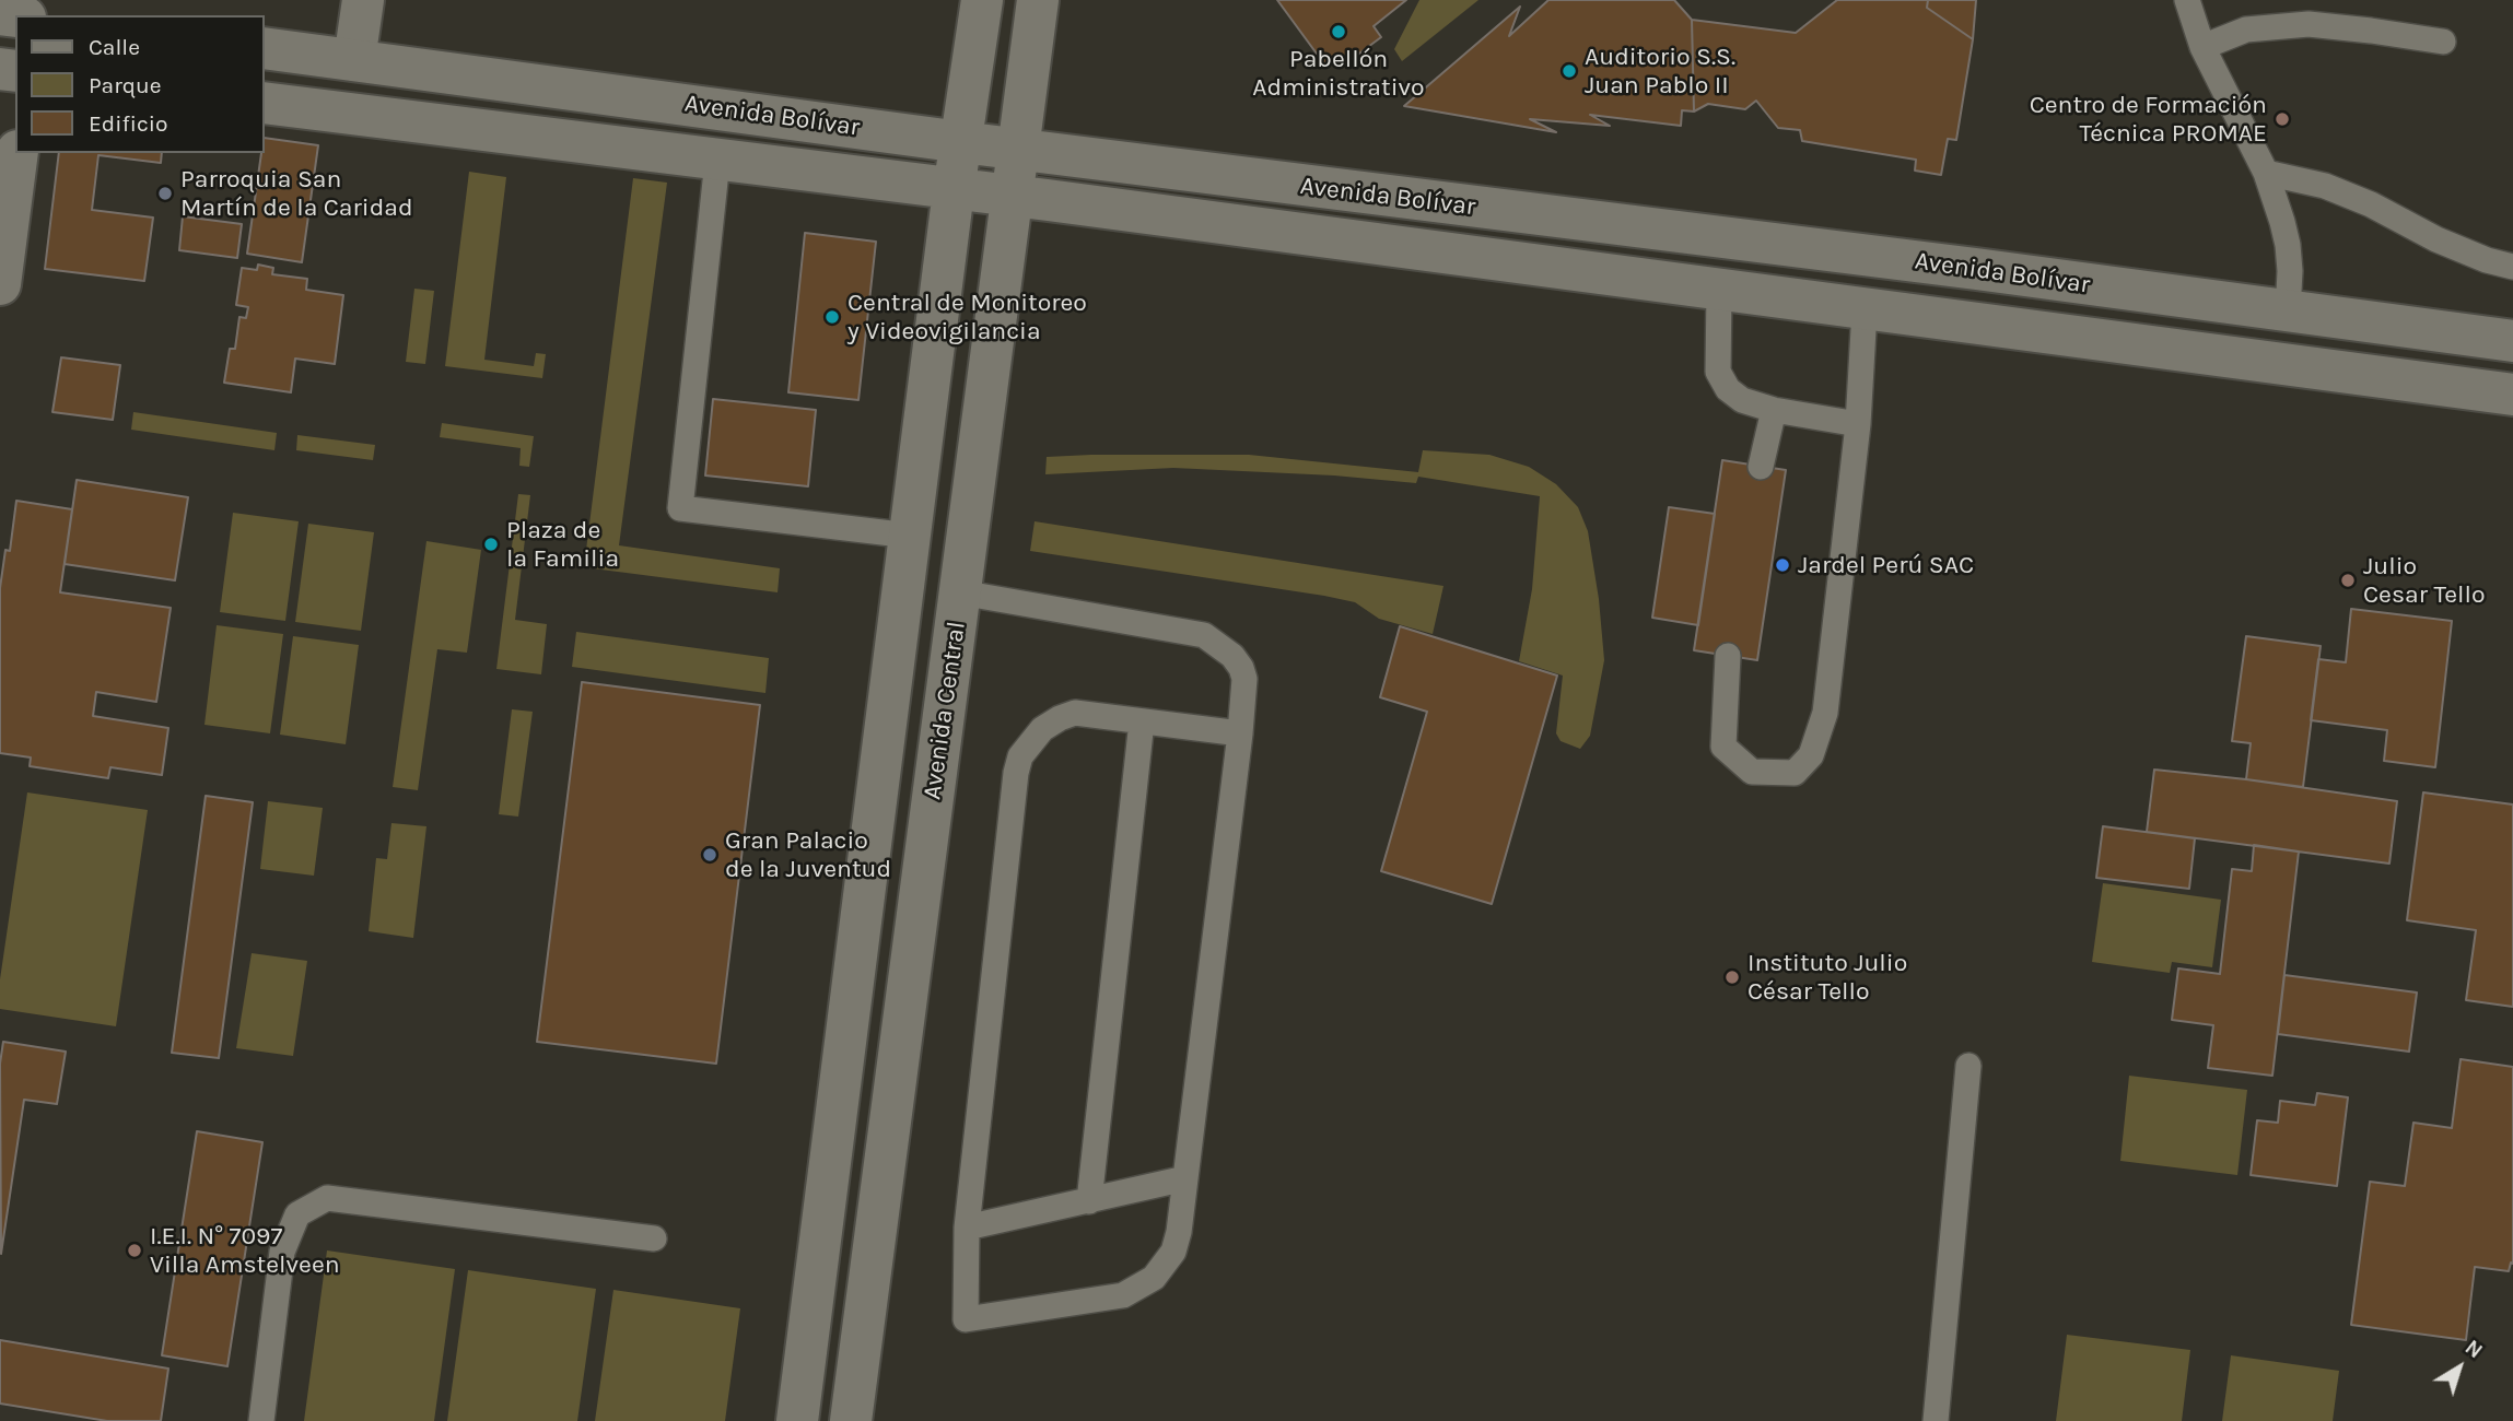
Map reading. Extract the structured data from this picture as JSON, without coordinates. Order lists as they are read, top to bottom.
{
  "streets": {
    "street": ["Avenida Bolívar", "Avenida Central"]
  },
  "crossings": [
    ["Avenida Bolívar", "Avenida Central"]
  ],
  "places": [
    "Pabellón Administrativo",
    "Auditorio S.S. Juan Pablo II",
    "Centro de Formación Técnica PROMAE",
    "Parroquia San Martín de la Caridad",
    "Central de Monitoreo y Videovigilancia",
    "Plaza de la Familia",
    "Jardel Perú SAC",
    "Julio Cesar Tello",
    "Gran Palacio de la Juventud",
    "Instituto Julio César Tello",
    "I.E.I. N° 7097 Villa Amstelveen"
  ],
  "legend": ["Calle", "Parque", "Edificio"],
  "north": "top right"
}
